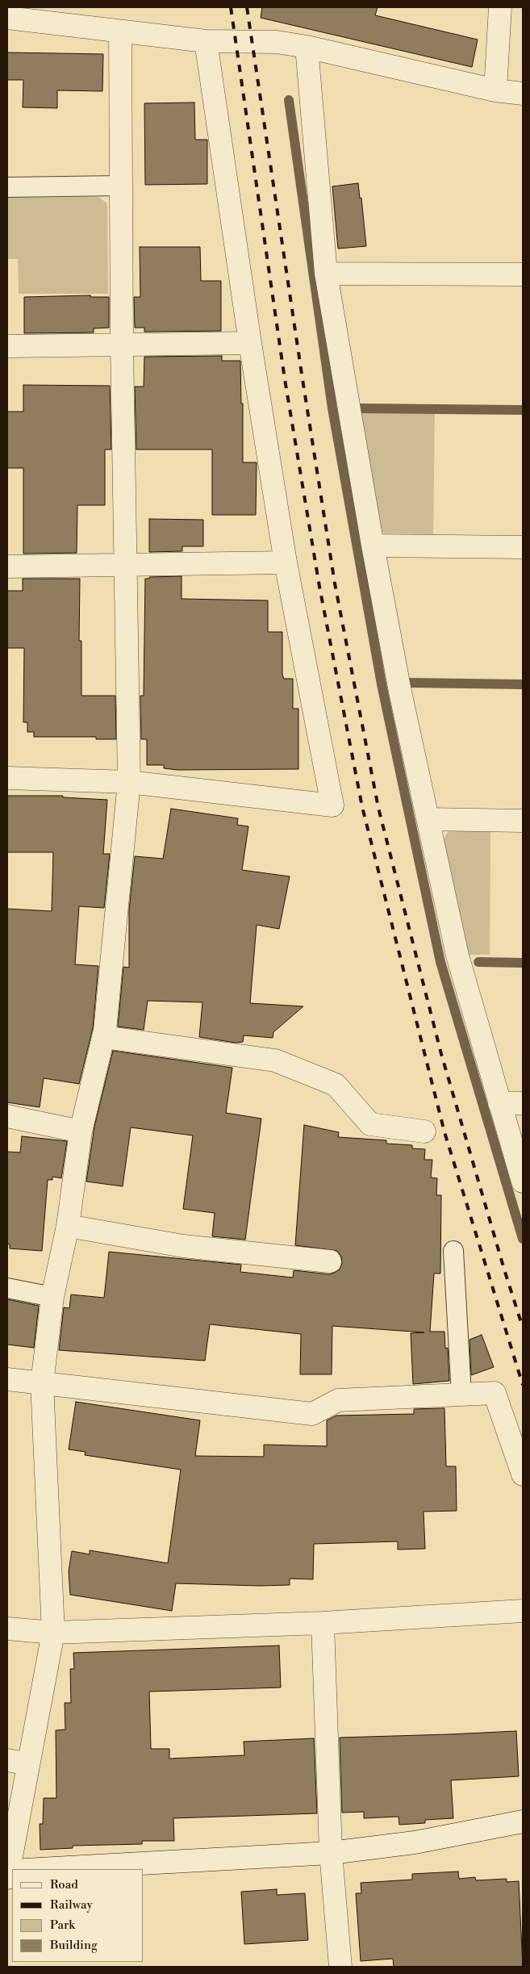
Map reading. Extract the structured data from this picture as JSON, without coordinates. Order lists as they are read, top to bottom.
{
  "legend": [
    "Road",
    "Railway",
    "Park",
    "Building"
  ]
}
